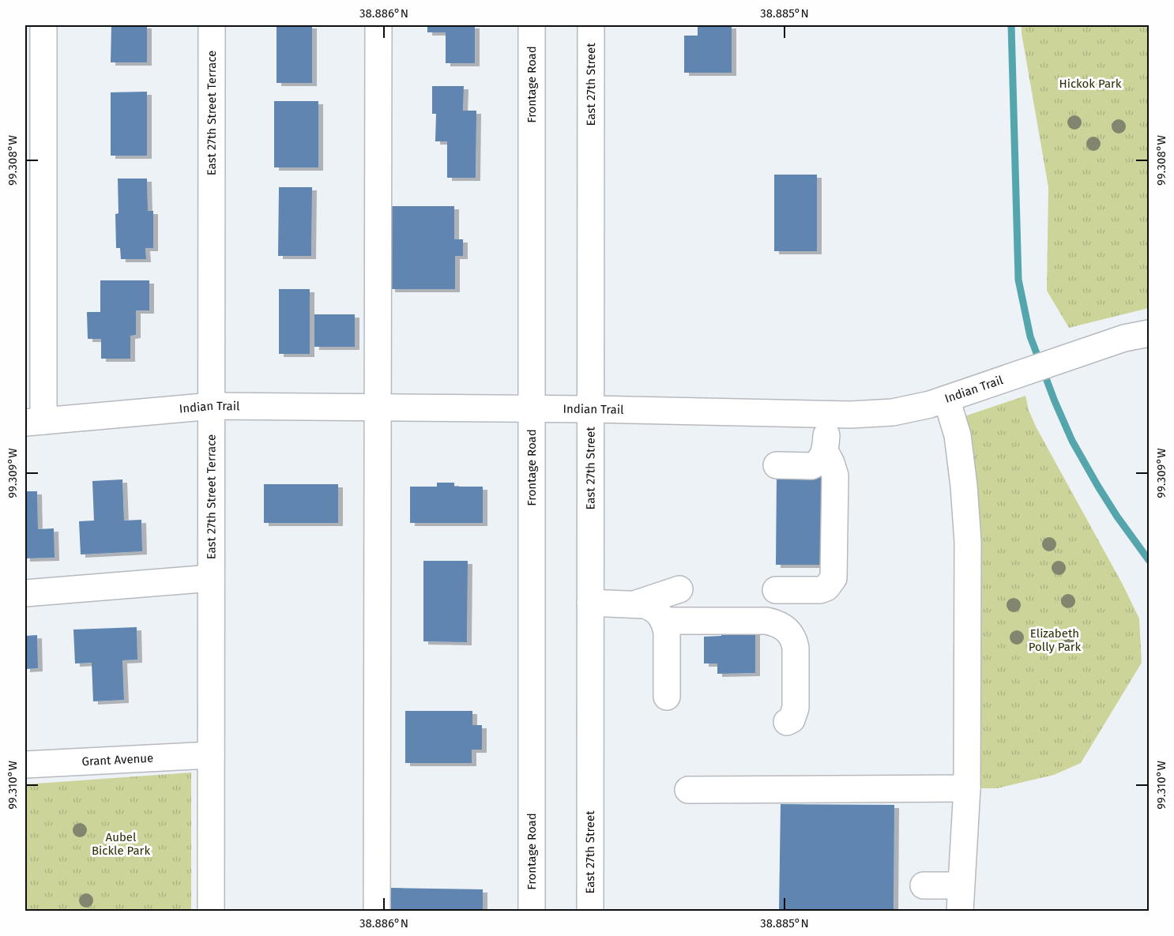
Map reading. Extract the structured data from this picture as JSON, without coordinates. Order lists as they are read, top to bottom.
{
  "streets": {
    "street": [
      "Frontage Road",
      "East 27th Street",
      "East 27th Street Terrace",
      "Indian Trail",
      "Grant Avenue"
    ]
  },
  "crossings": [
    ["Frontage Road", "Indian Trail"],
    ["East 27th Street", "Indian Trail"],
    ["East 27th Street Terrace", "Indian Trail"],
    ["East 27th Street Terrace", "Grant Avenue"]
  ],
  "parks": ["Hickok Park", "Elizabeth Polly Park", "Aubel Bickle Park"],
  "coordinates": [
    "38.886°N",
    "38.885°N",
    "99.308°W",
    "99.309°W",
    "99.310°W"
  ]
}
